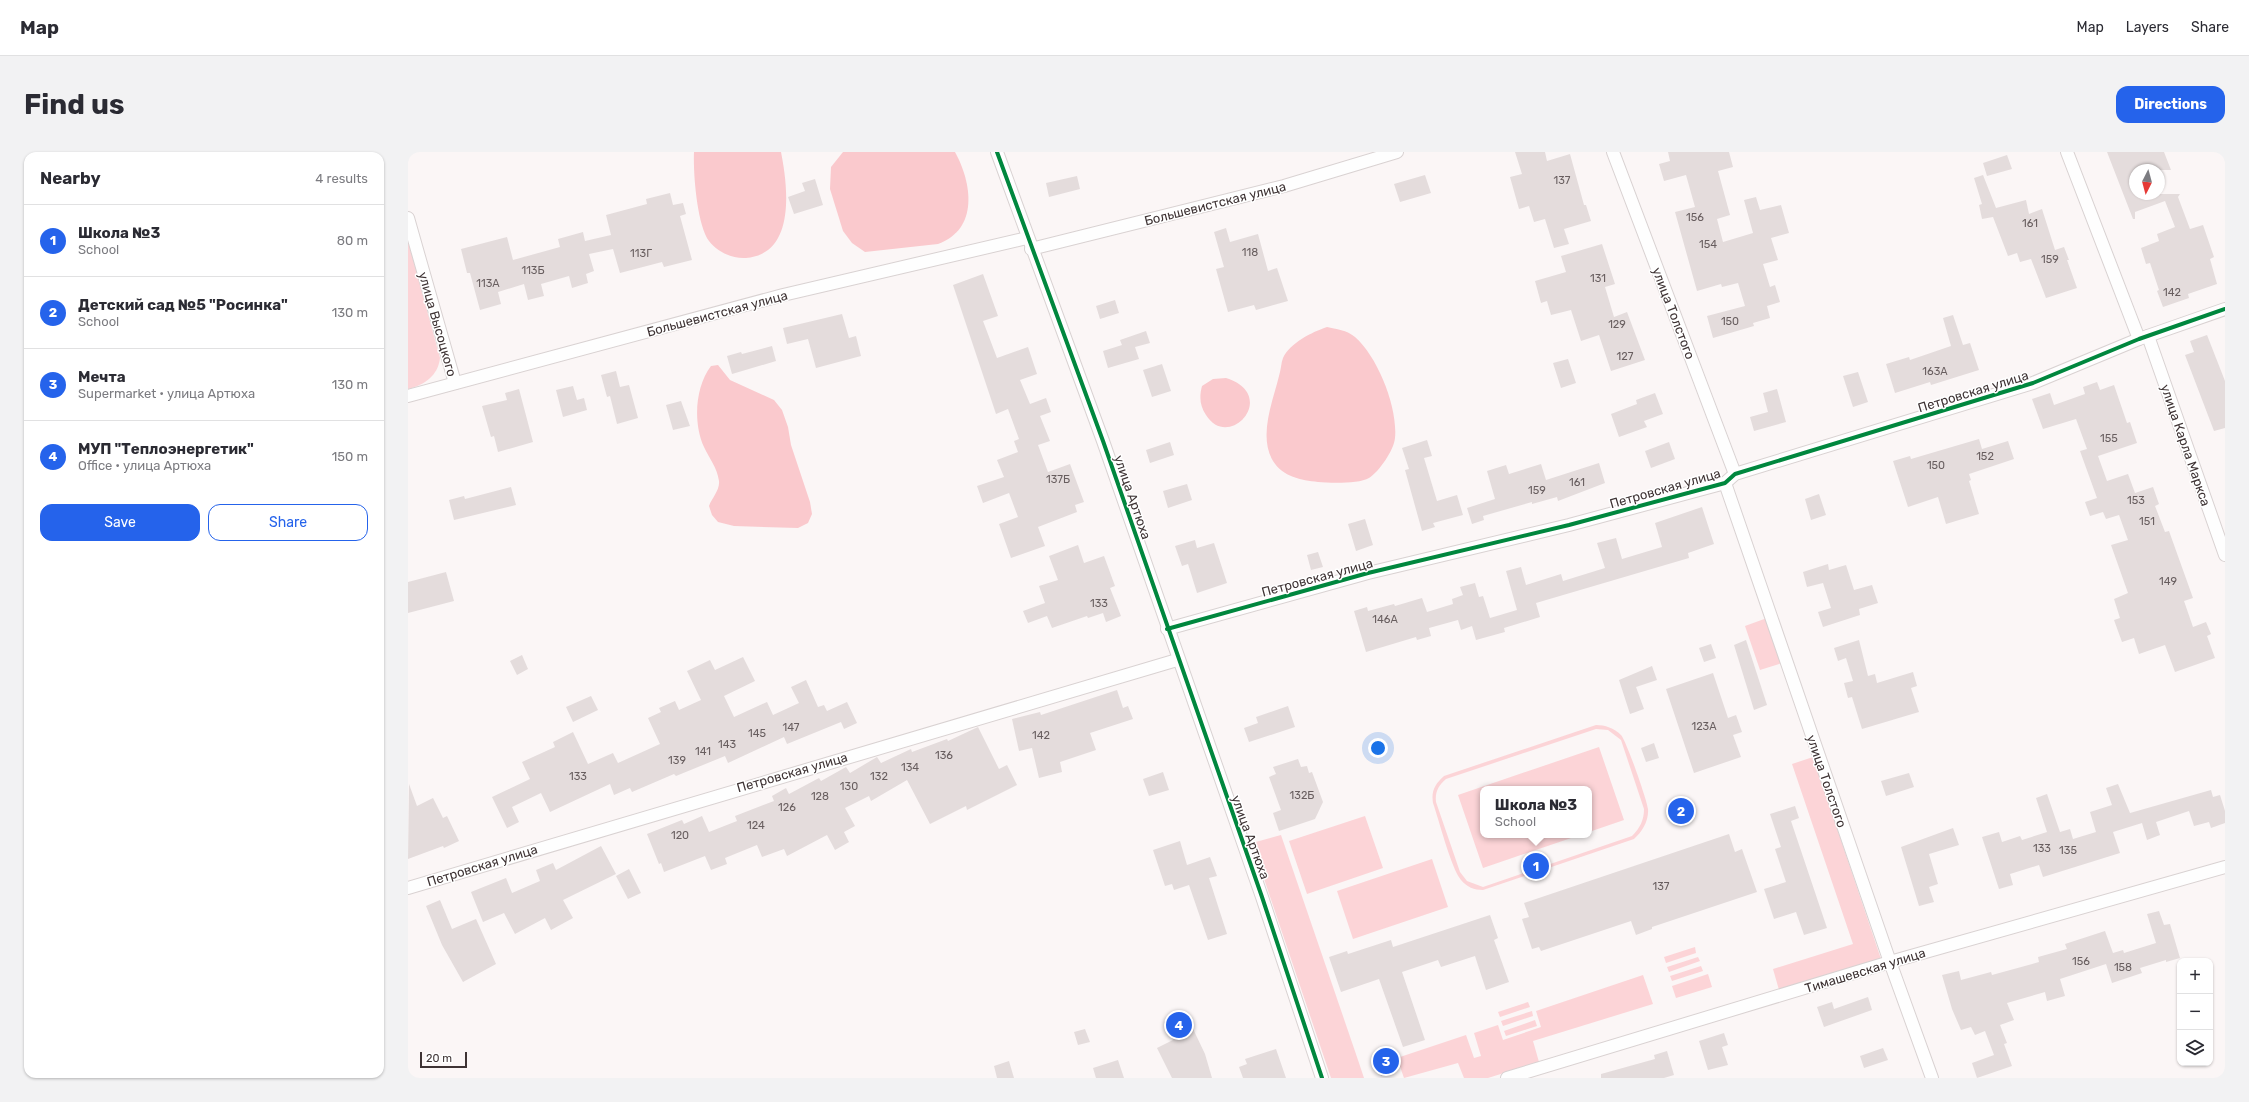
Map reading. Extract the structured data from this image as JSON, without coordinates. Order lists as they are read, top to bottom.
{
  "streets": {
    "street": [
      "Большевистская улица",
      "улица Толстого",
      "улица Высоцкого",
      "Петровская улица",
      "улица Карла Маркса",
      "улица Артюха",
      "Тимашевская улица"
    ]
  },
  "crossings": [
    ["Большевистская улица", "улица Высоцкого"],
    ["Большевистская улица", "улица Артюха"],
    ["улица Толстого", "Петровская улица"],
    ["улица Толстого", "Тимашевская улица"],
    ["Петровская улица", "улица Карла Маркса"],
    ["Петровская улица", "улица Артюха"]
  ],
  "house_numbers": [
    "137",
    "156",
    "161",
    "154",
    "118",
    "113Г",
    "159",
    "113Б",
    "131",
    "113А",
    "142",
    "150",
    "129",
    "127",
    "163А",
    "155",
    "152",
    "150",
    "137Б",
    "161",
    "159",
    "153",
    "151",
    "149",
    "133",
    "146А",
    "123А",
    "147",
    "145",
    "142",
    "143",
    "141",
    "136",
    "139",
    "134",
    "133",
    "132",
    "130",
    "132Б",
    "128",
    "126",
    "124",
    "120",
    "133",
    "135",
    "137",
    "156",
    "158"
  ],
  "scale_bar": "20 m",
  "north": "bottom",
  "page": {
    "header": "Map",
    "nav": ["Map", "Layers", "Share"],
    "buttons": [
      "Directions",
      ["Save", "Share"]
    ],
    "title": "Find us",
    "heading": ["Nearby", "4 results"],
    "list": [
      {
        "mark": "1",
        "name": "Школа №3",
        "note": "School",
        "value": "80 m"
      },
      {
        "mark": "2",
        "name": "Детский сад №5 \"Росинка\"",
        "note": "School",
        "value": "130 m"
      },
      {
        "mark": "3",
        "name": "Мечта",
        "note": "Supermarket · улица Артюха",
        "value": "130 m"
      },
      {
        "mark": "4",
        "name": "МУП \"Теплоэнергетик\"",
        "note": "Office · улица Артюха",
        "value": "150 m"
      }
    ],
    "popup": ["Школа №3", "School"],
    "pins": [
      "2",
      "1",
      "4",
      "3"
    ],
    "map_buttons": ["+", "−"],
    "scale": "20 m"
  }
}
